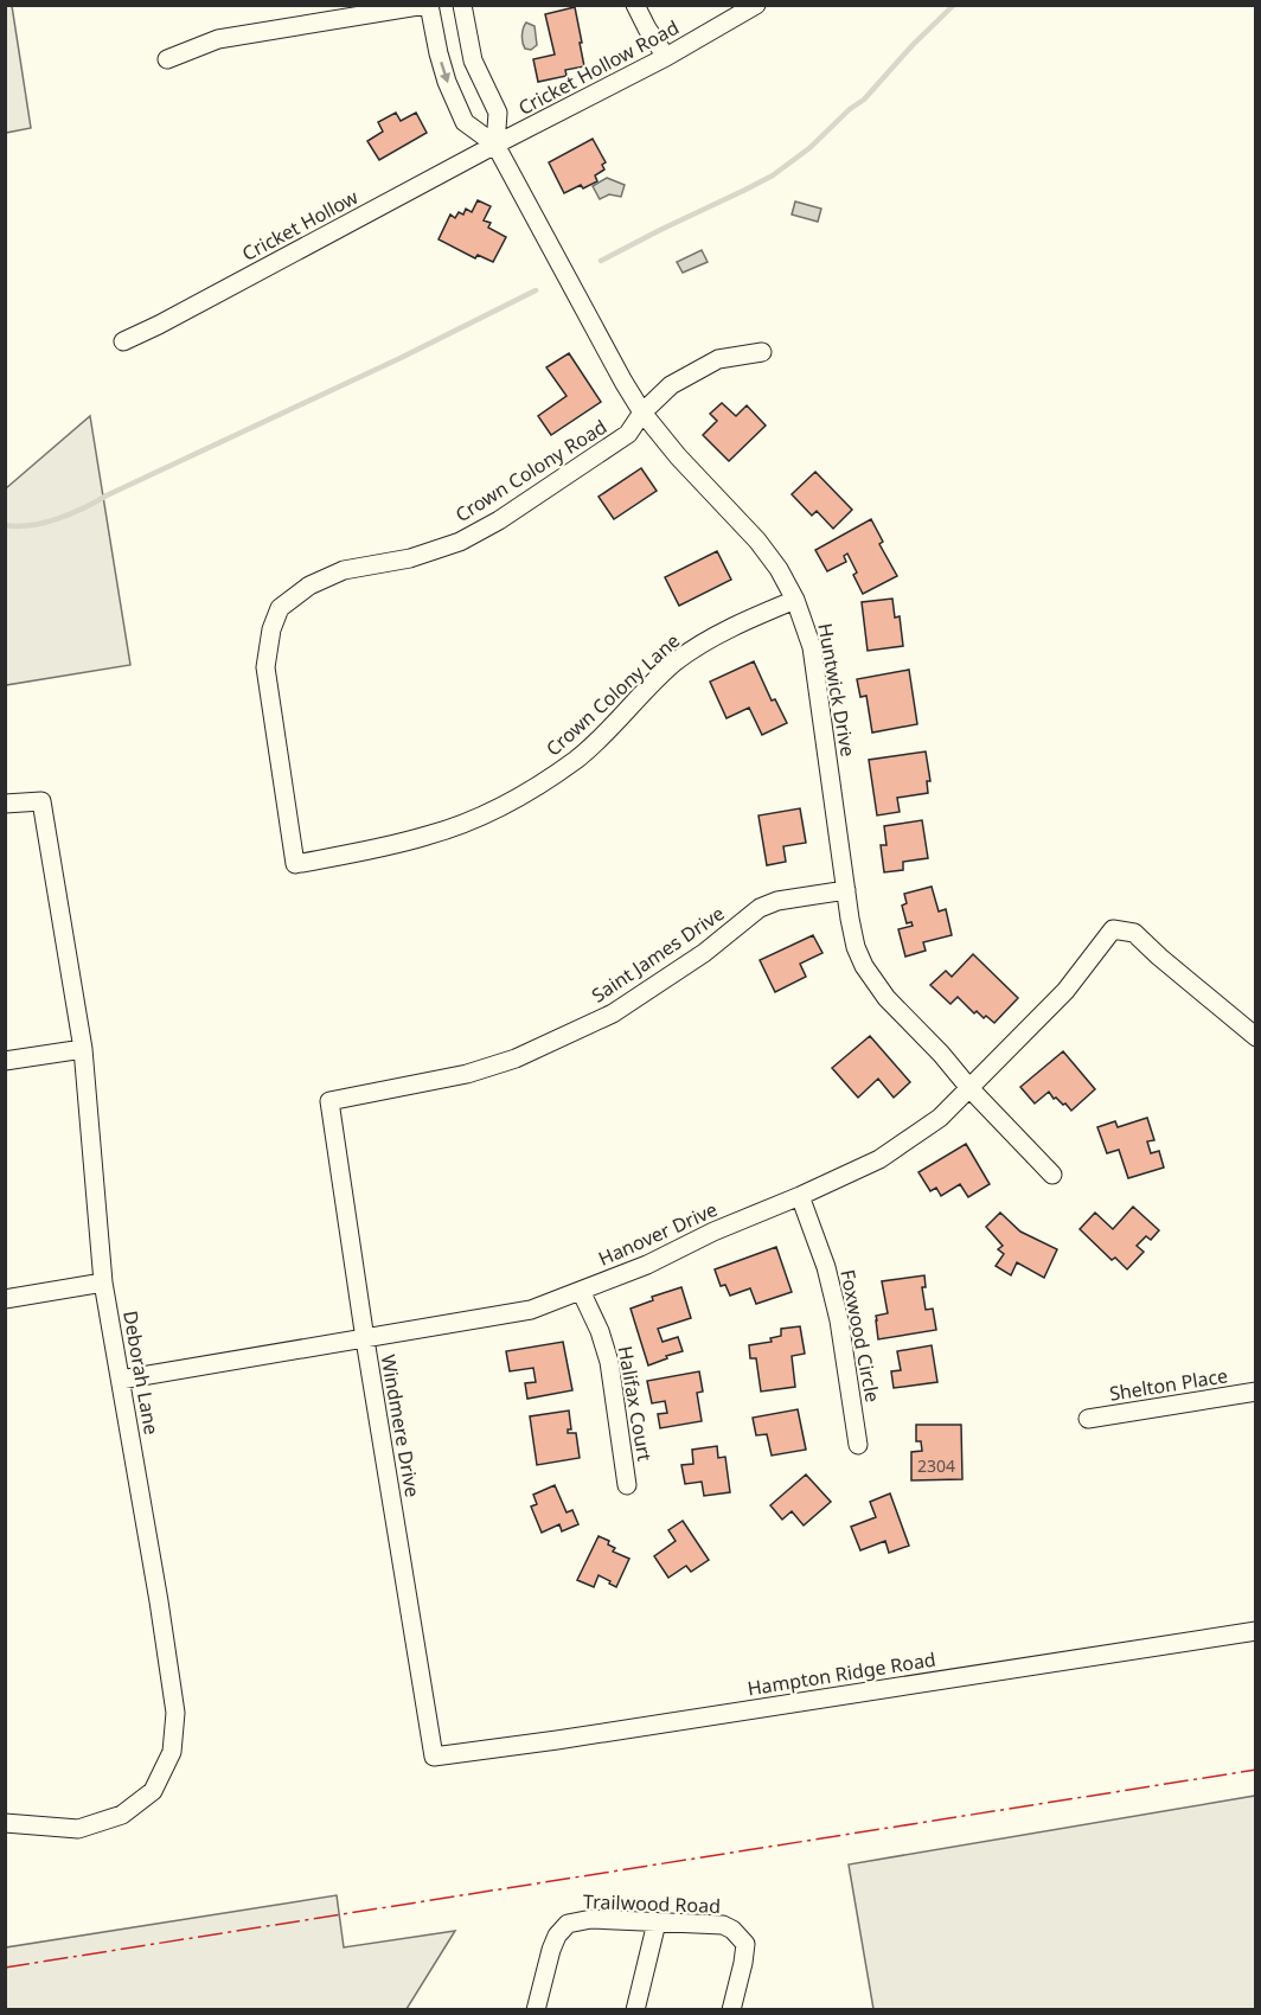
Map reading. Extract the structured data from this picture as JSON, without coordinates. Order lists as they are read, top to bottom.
{
  "streets": {
    "street": [
      "Cricket Hollow Road",
      "Cricket Hollow",
      "Crown Colony Road",
      "Huntwick Drive",
      "Crown Colony Lane",
      "Saint James Drive",
      "Hanover Drive",
      "Foxwood Circle",
      "Deborah Lane",
      "Shelton Place",
      "Halifax Court",
      "Windmere Drive",
      "Hampton Ridge Road",
      "Trailwood Road"
    ]
  },
  "crossings": [
    ["Cricket Hollow Road", "Cricket Hollow"],
    ["Cricket Hollow Road", "Huntwick Drive"],
    ["Cricket Hollow", "Huntwick Drive"],
    ["Crown Colony Road", "Huntwick Drive"],
    ["Crown Colony Road", "Crown Colony Lane"],
    ["Huntwick Drive", "Crown Colony Lane"],
    ["Huntwick Drive", "Saint James Drive"],
    ["Huntwick Drive", "Hanover Drive"],
    ["Saint James Drive", "Windmere Drive"],
    ["Hanover Drive", "Foxwood Circle"],
    ["Hanover Drive", "Deborah Lane"],
    ["Hanover Drive", "Halifax Court"],
    ["Hanover Drive", "Windmere Drive"],
    ["Windmere Drive", "Hampton Ridge Road"]
  ],
  "house_numbers": ["2304"]
}
